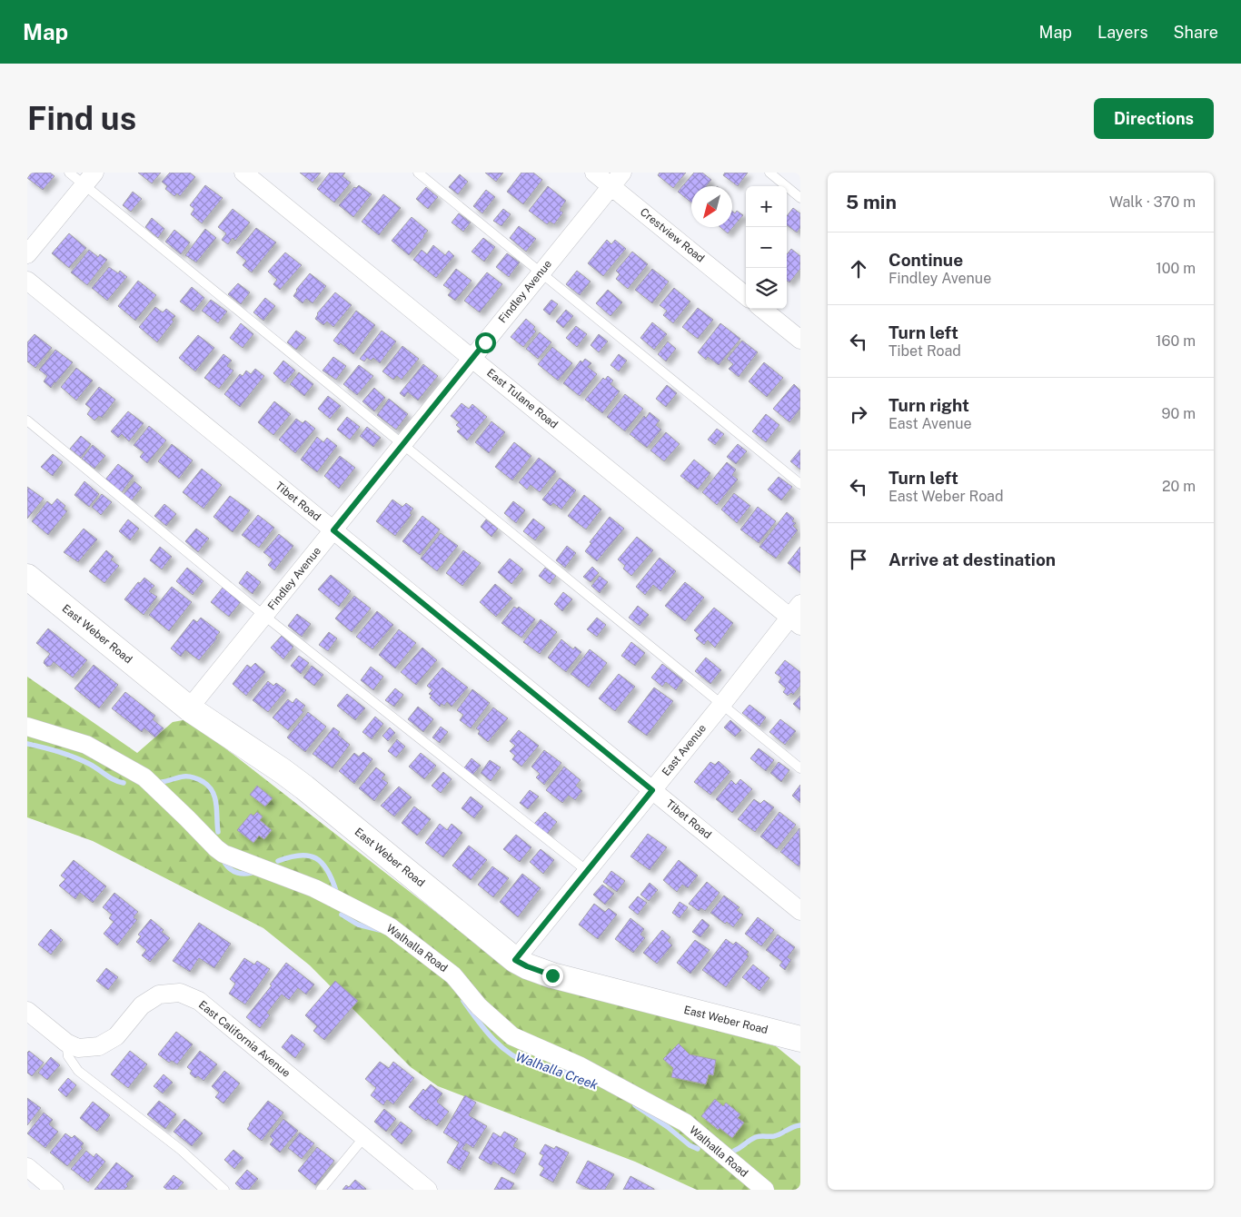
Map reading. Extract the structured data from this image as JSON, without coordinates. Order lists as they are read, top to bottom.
{
  "streets": {
    "street": [
      "Crestview Road",
      "Findley Avenue",
      "East Tulane Road",
      "Tibet Road",
      "East Weber Road",
      "East Avenue",
      "Walhalla Road",
      "East California Avenue"
    ]
  },
  "crossings": [
    ["Crestview Road", "Findley Avenue"],
    ["Findley Avenue", "East Tulane Road"],
    ["Findley Avenue", "Tibet Road"],
    ["Findley Avenue", "East Weber Road"],
    ["East Tulane Road", "East Avenue"],
    ["Tibet Road", "East Avenue"],
    ["East Weber Road", "East Avenue"]
  ],
  "water": ["Walhalla Creek"],
  "north": "bottom left",
  "page": {
    "header": "Map",
    "nav": ["Map", "Layers", "Share"],
    "buttons": "Directions",
    "title": "Find us",
    "heading": ["5 min", "Walk · 370 m"],
    "map_buttons": ["+", "−"],
    "list": [
      ["Continue", "Findley Avenue", "100 m"],
      ["Turn left", "Tibet Road", "160 m"],
      ["Turn right", "East Avenue", "90 m"],
      ["Turn left", "East Weber Road", "20 m"],
      "Arrive at destination"
    ]
  }
}
